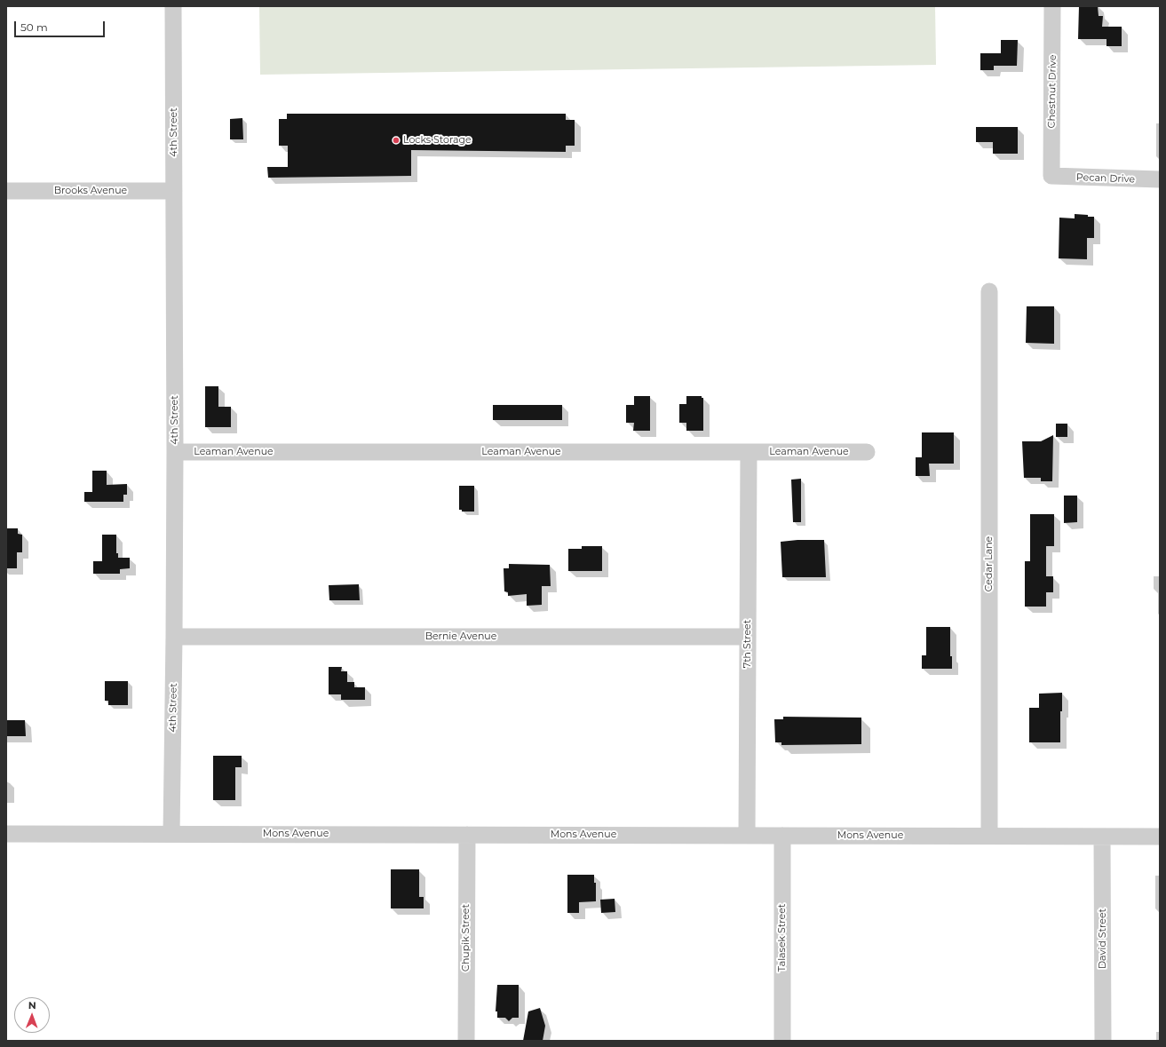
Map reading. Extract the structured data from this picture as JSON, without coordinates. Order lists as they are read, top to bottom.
{
  "streets": {
    "street": [
      "Chestnut Drive",
      "4th Street",
      "Pecan Drive",
      "Brooks Avenue",
      "Leaman Avenue",
      "Cedar Lane",
      "Bernie Avenue",
      "7th Street",
      "Mons Avenue",
      "Chupik Street",
      "Talasek Street",
      "David Street"
    ]
  },
  "crossings": [
    ["Chestnut Drive", "Pecan Drive"],
    ["4th Street", "Brooks Avenue"],
    ["4th Street", "Leaman Avenue"],
    ["4th Street", "Bernie Avenue"],
    ["4th Street", "Mons Avenue"],
    ["Leaman Avenue", "7th Street"],
    ["Cedar Lane", "Mons Avenue"],
    ["Bernie Avenue", "7th Street"],
    ["7th Street", "Mons Avenue"],
    ["Mons Avenue", "Chupik Street"],
    ["Mons Avenue", "Talasek Street"],
    ["Mons Avenue", "David Street"]
  ],
  "places": ["Locks Storage"],
  "scale_bar": "50 m",
  "north": "top"
}
